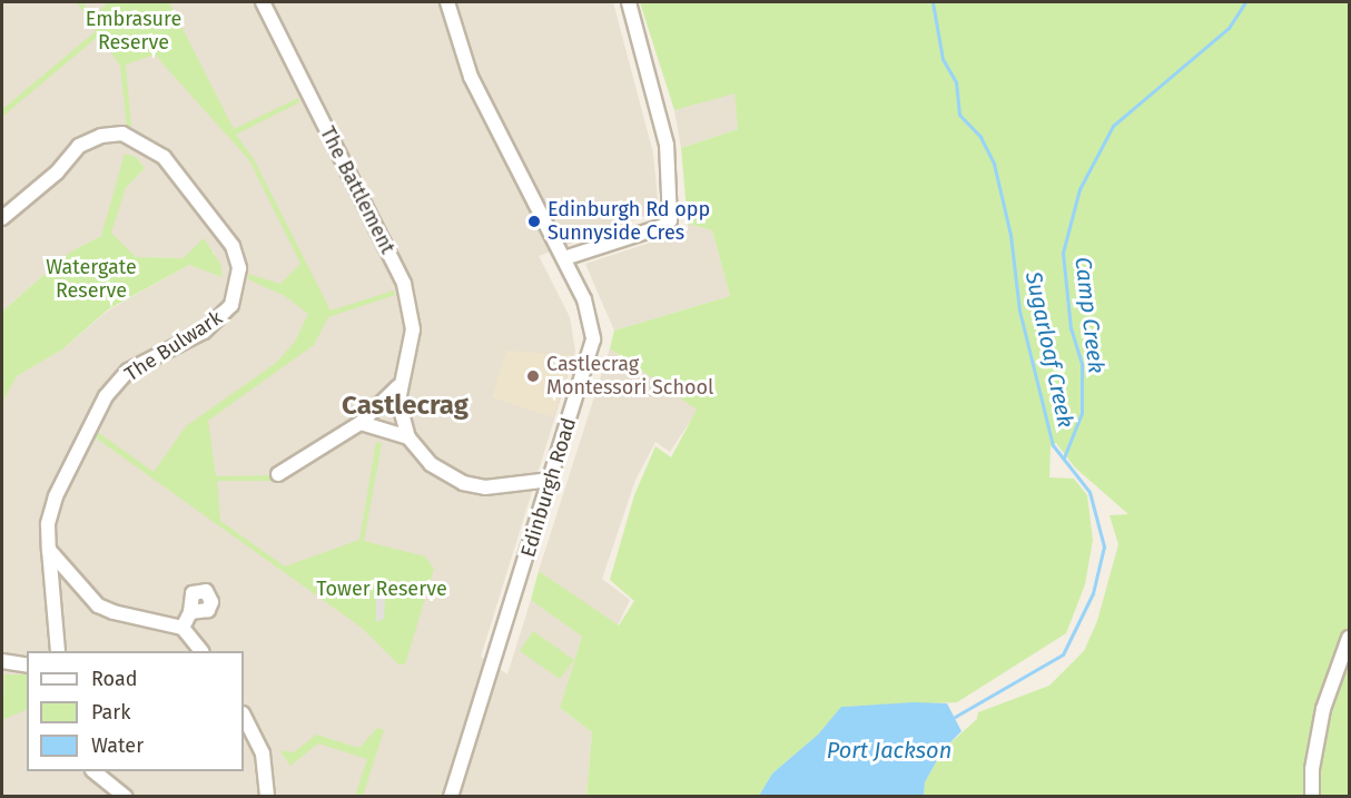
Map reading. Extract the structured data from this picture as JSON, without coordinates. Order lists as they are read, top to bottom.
{
  "streets": {
    "street": ["The Battlement", "The Bulwark", "Edinburgh Road"]
  },
  "districts": ["Castlecrag"],
  "water": ["Camp Creek", "Sugarloaf Creek", "Port Jackson"],
  "parks": ["Embrasure Reserve", "Watergate Reserve", "Tower Reserve"],
  "places": ["Edinburgh Rd opp Sunnyside Cres", "Castlecrag Montessori School"],
  "legend": ["Road", "Park", "Water"]
}
